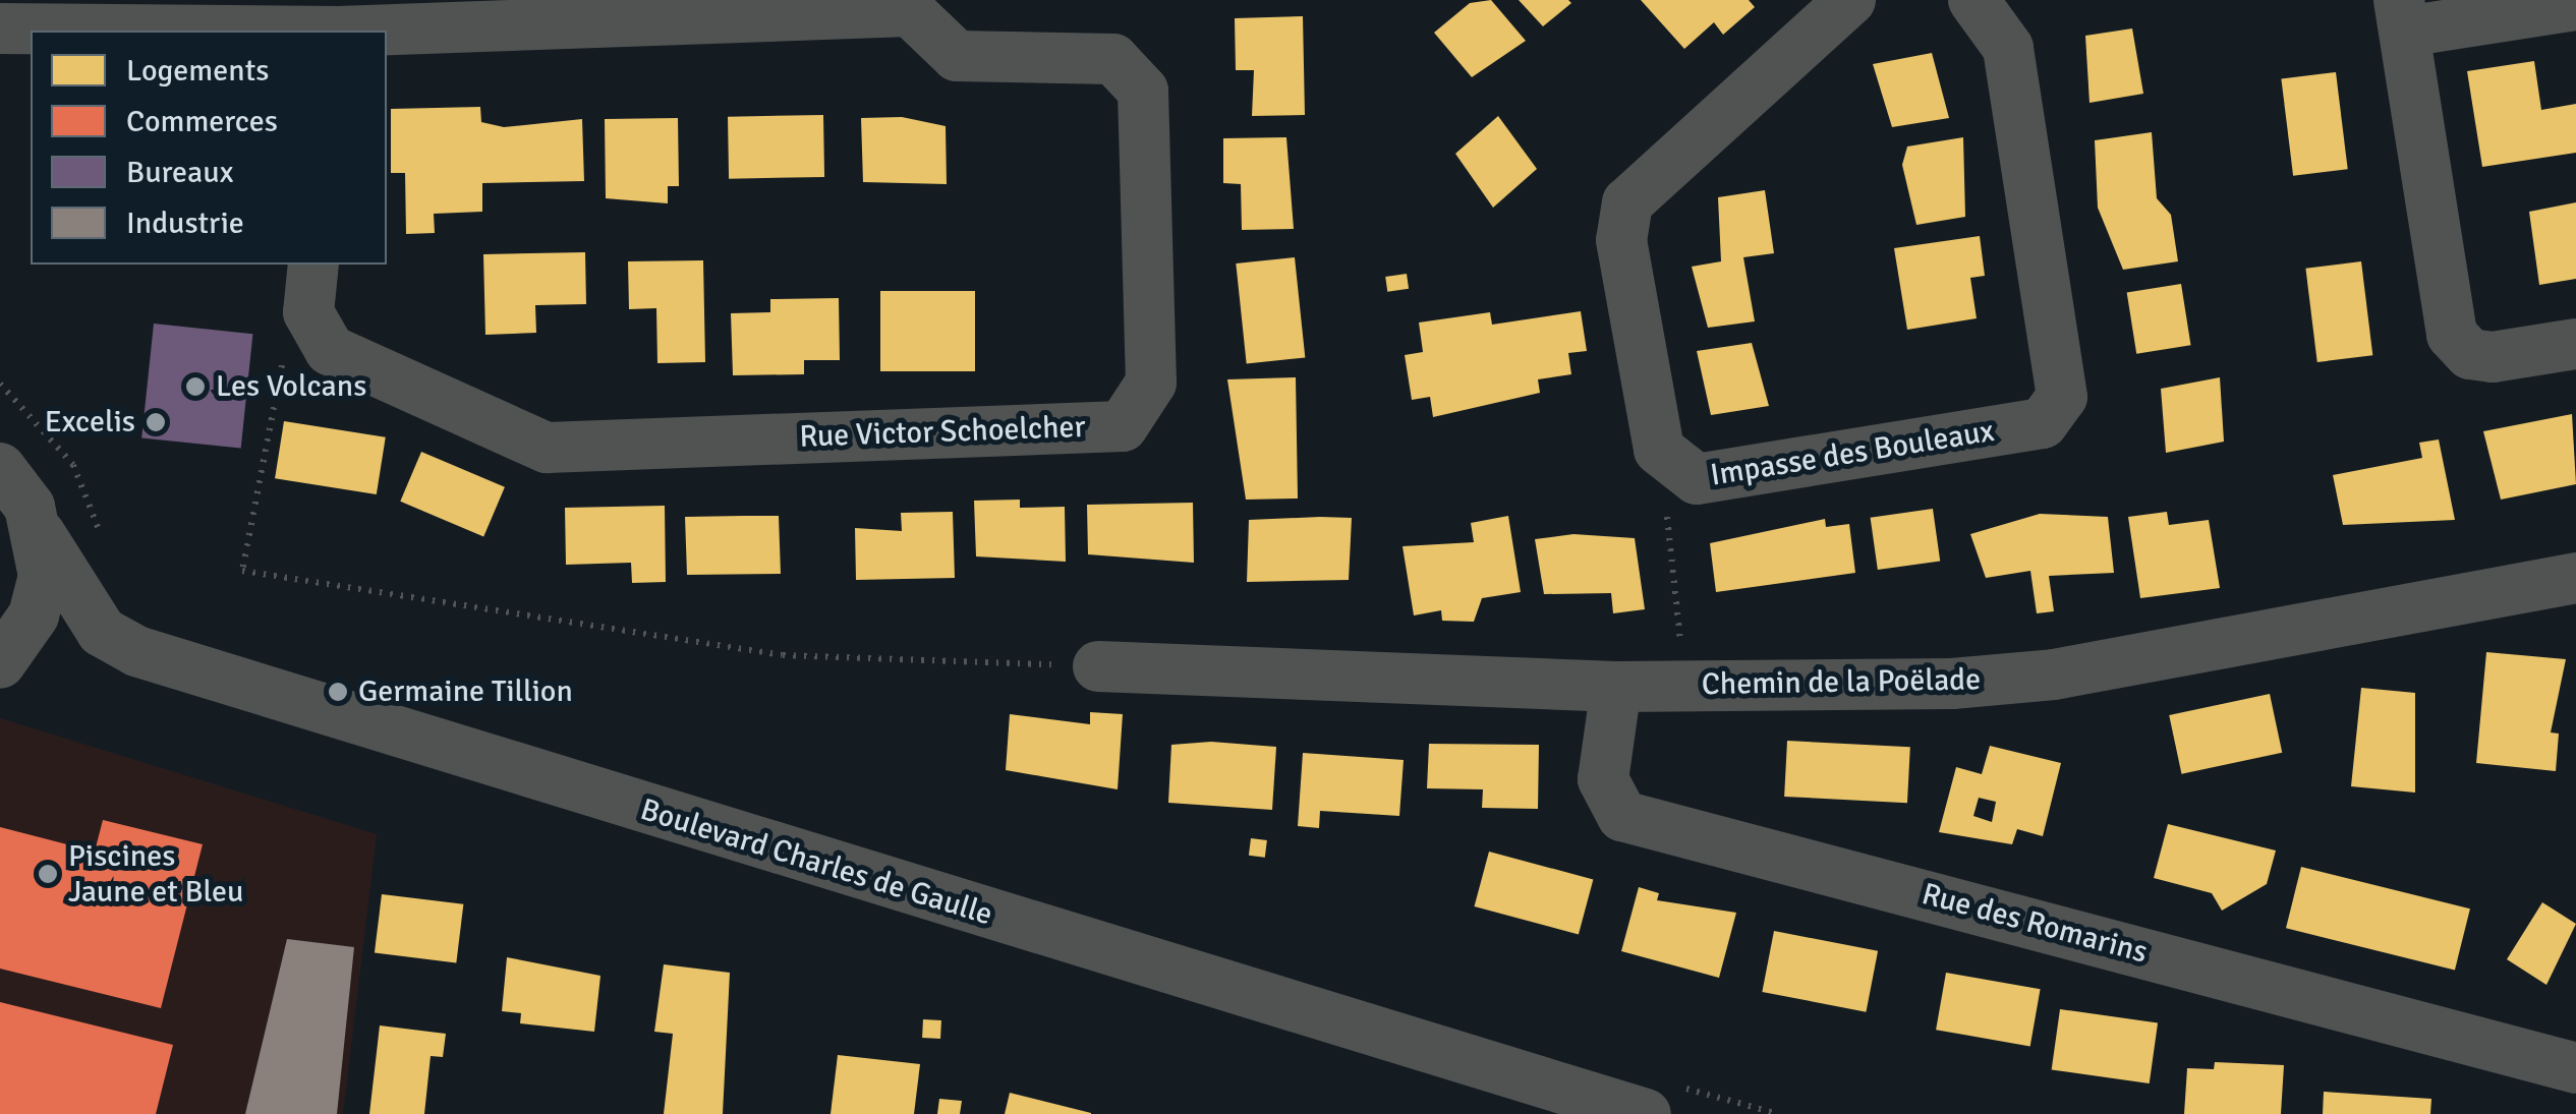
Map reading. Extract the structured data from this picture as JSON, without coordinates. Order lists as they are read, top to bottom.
{
  "streets": {
    "street": [
      "Rue Victor Schoelcher",
      "Impasse des Bouleaux",
      "Chemin de la Poëlade",
      "Boulevard Charles de Gaulle",
      "Rue des Romarins"
    ]
  },
  "crossings": [
    ["Chemin de la Poëlade", "Rue des Romarins"]
  ],
  "places": [
    "Les Volcans",
    "Excelis",
    "Germaine Tillion",
    "Piscines Jaune et Bleu"
  ],
  "legend": [
    "Logements",
    "Commerces",
    "Bureaux",
    "Industrie"
  ]
}
